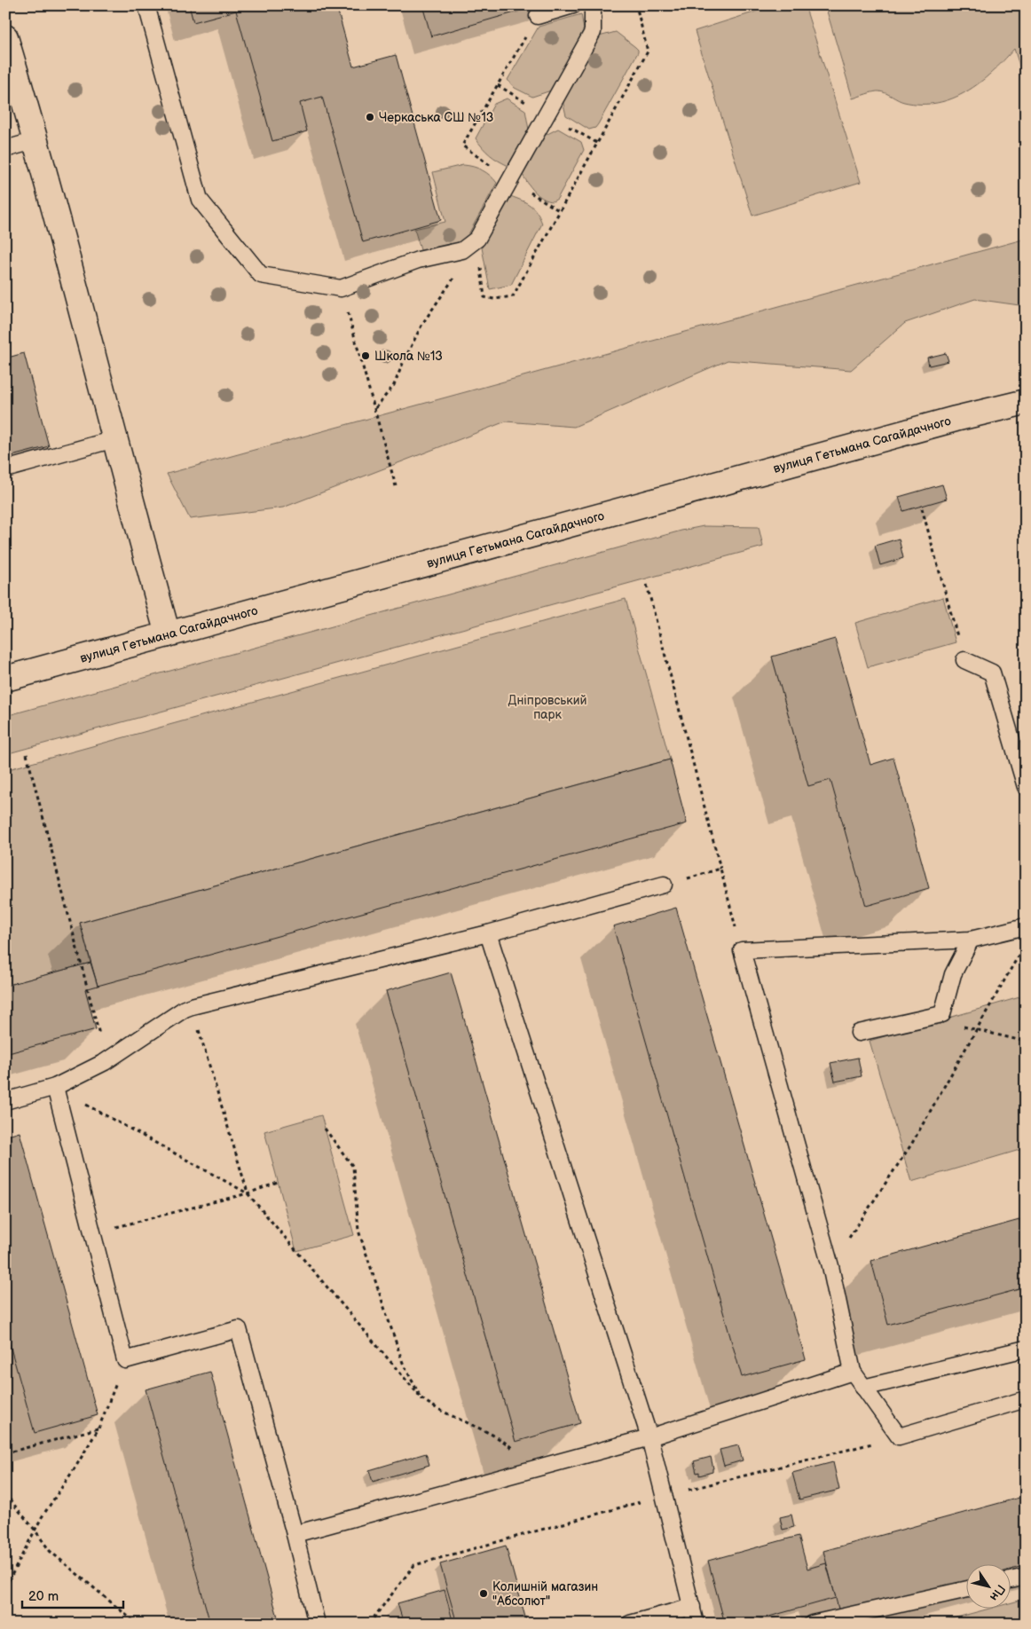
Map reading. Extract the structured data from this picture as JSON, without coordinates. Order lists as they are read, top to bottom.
{
  "streets": {
    "main road": ["вулиця Гетьмана Сагайдачного"]
  },
  "parks": ["Дніпровський парк"],
  "places": ["Черкаська СШ №13", "Школа №13", "Колишній магазин \"Абсолют\""],
  "scale_bar": "20 m",
  "north": "bottom right"
}
